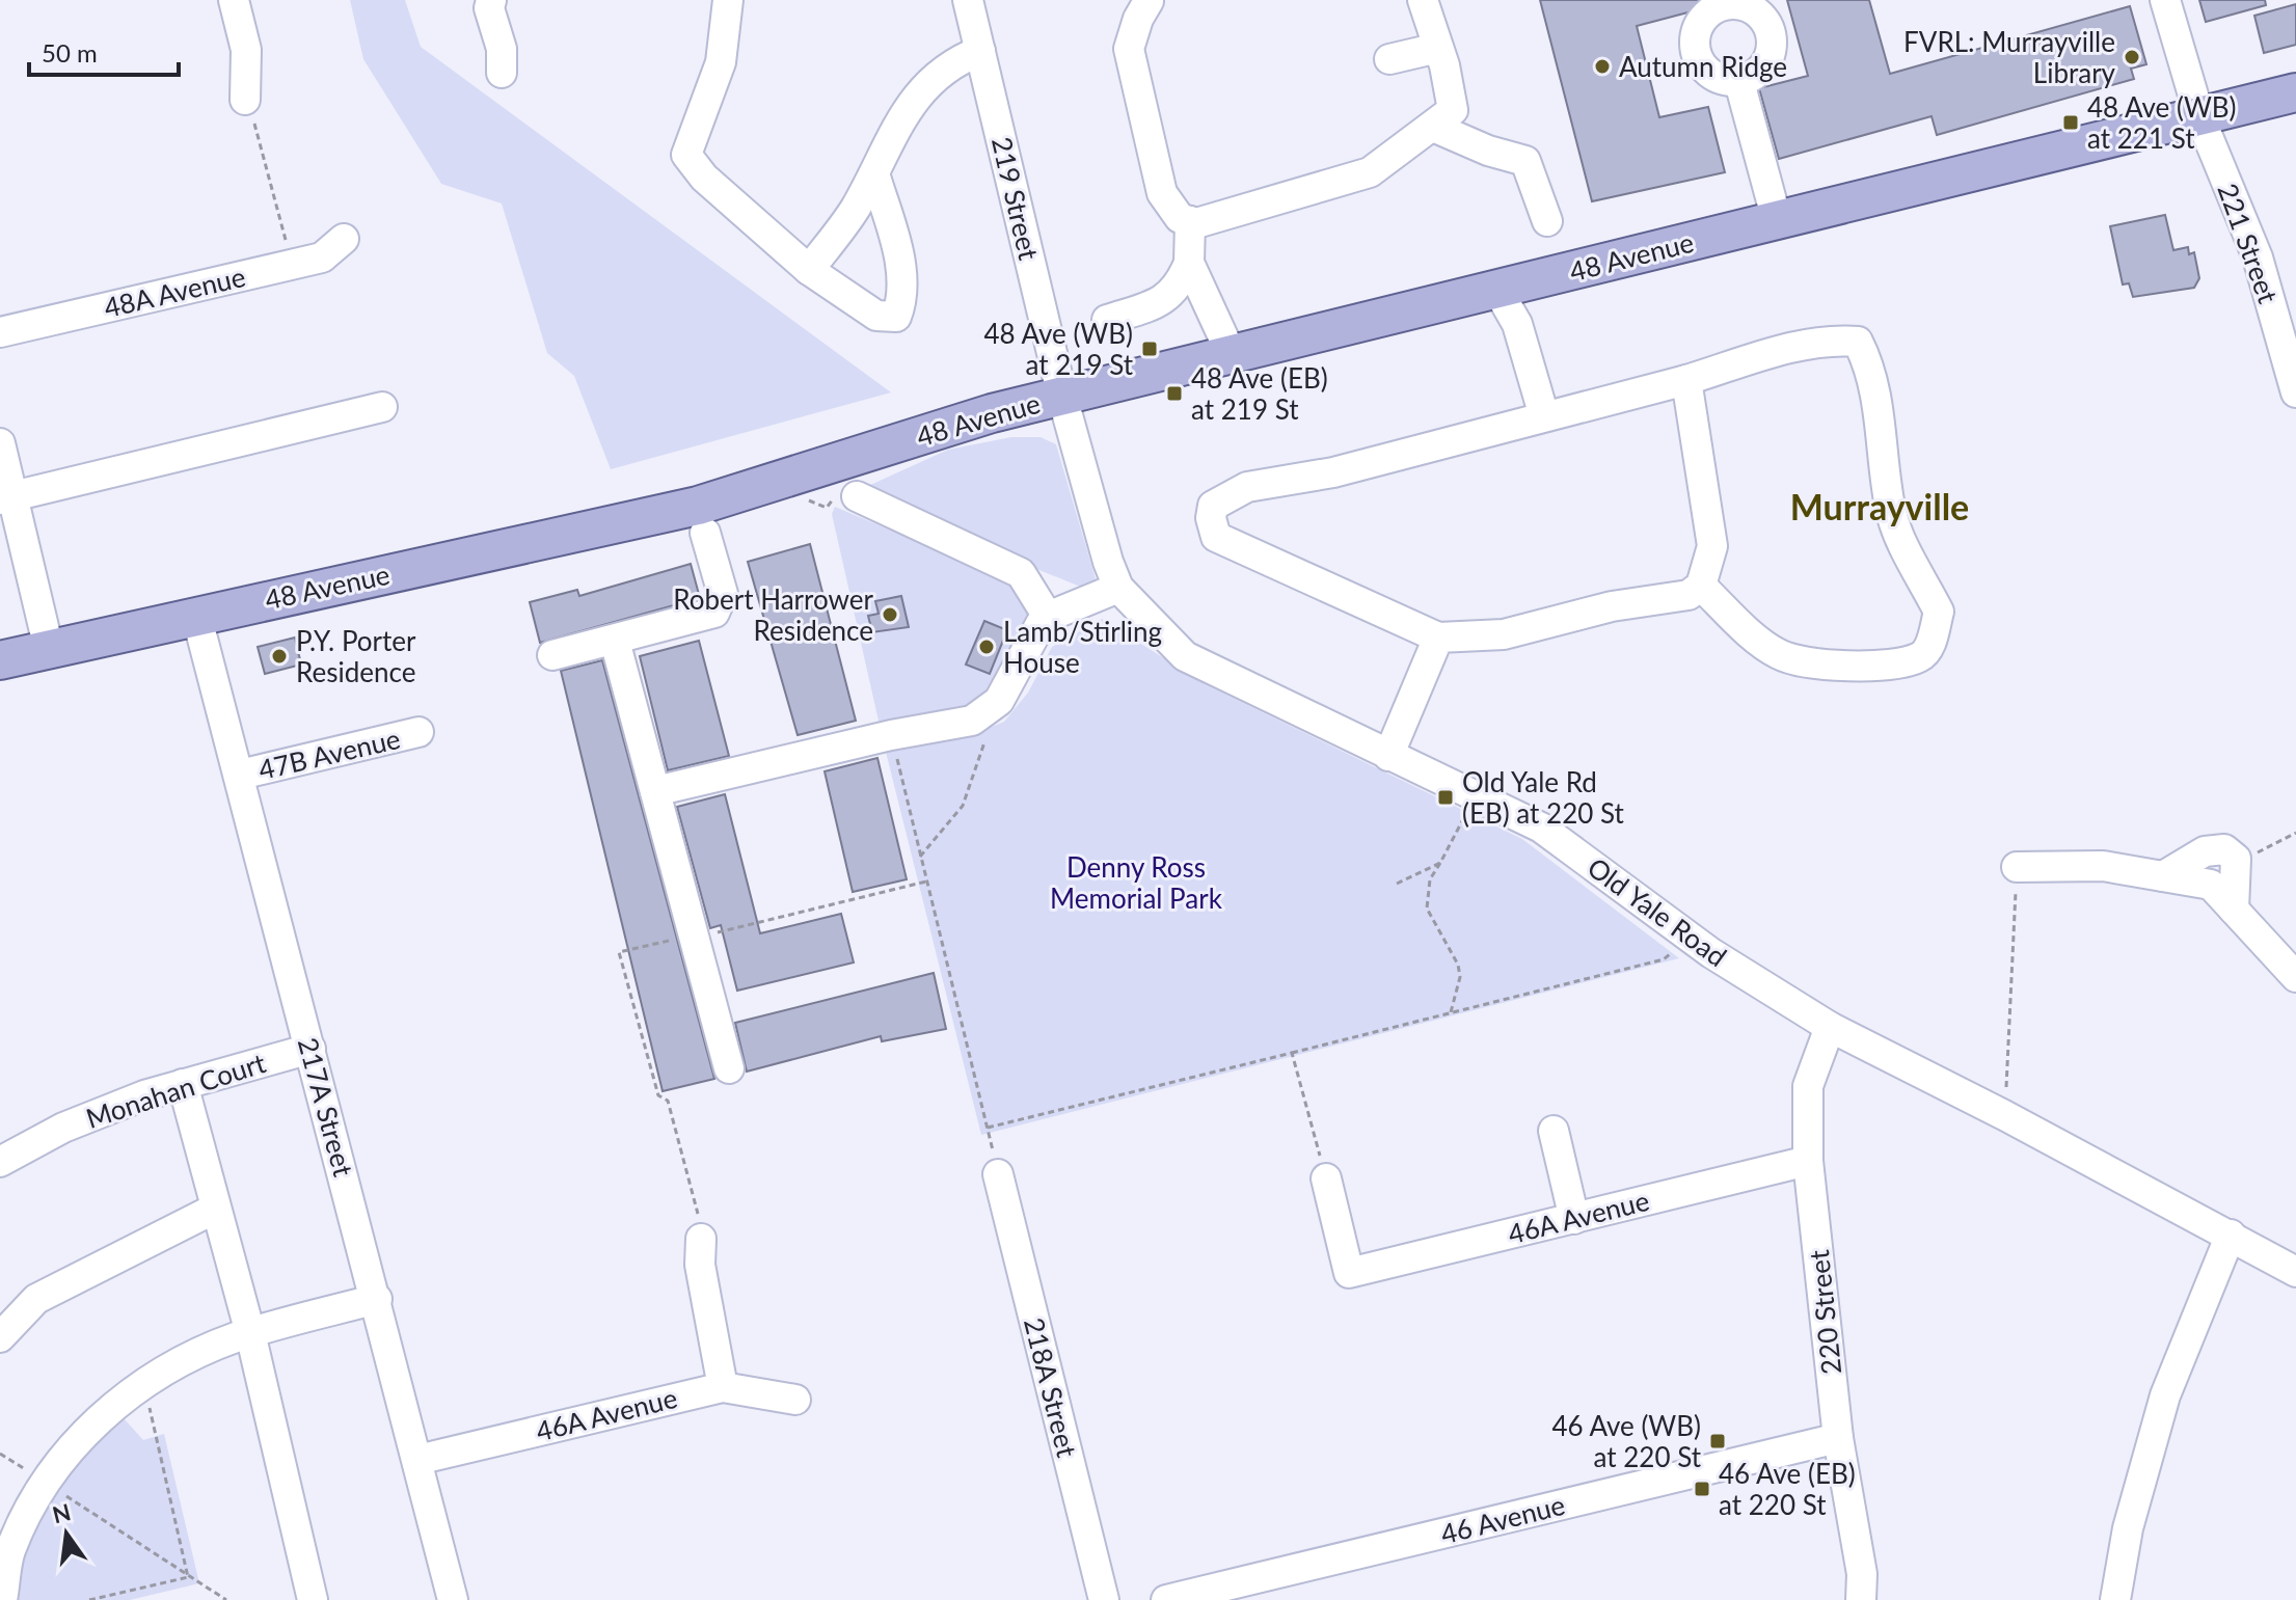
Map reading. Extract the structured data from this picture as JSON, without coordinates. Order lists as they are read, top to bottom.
{
  "streets": {
    "main road": ["48 Avenue"],
    "street": [
      "219 Street",
      "221 Street",
      "48A Avenue",
      "47B Avenue",
      "Old Yale Road",
      "Monahan Court",
      "217A Street",
      "46A Avenue",
      "220 Street",
      "218A Street",
      "46 Avenue"
    ]
  },
  "crossings": [
    ["219 Street", "48 Avenue"],
    ["219 Street", "Old Yale Road"],
    ["221 Street", "48 Avenue"],
    ["48 Avenue", "Old Yale Road"],
    ["48 Avenue", "217A Street"],
    ["47B Avenue", "217A Street"],
    ["Old Yale Road", "220 Street"],
    ["Monahan Court", "217A Street"],
    ["217A Street", "46A Avenue"],
    ["46A Avenue", "220 Street"],
    ["220 Street", "46 Avenue"]
  ],
  "districts": ["Murrayville"],
  "parks": ["Denny Ross Memorial Park"],
  "places": {
    "other": [
      "FVRL: Murrayville Library",
      "Autumn Ridge",
      "Robert Harrower Residence",
      "Lamb/Stirling House",
      "P.Y. Porter Residence"
    ],
    "transit": [
      "48 Ave (WB) at 221 St",
      "48 Ave (WB) at 219 St",
      "48 Ave (EB) at 219 St",
      "Old Yale Rd (EB) at 220 St",
      "46 Ave (WB) at 220 St",
      "46 Ave (EB) at 220 St"
    ]
  },
  "scale_bar": "50 m",
  "north": "top"
}
